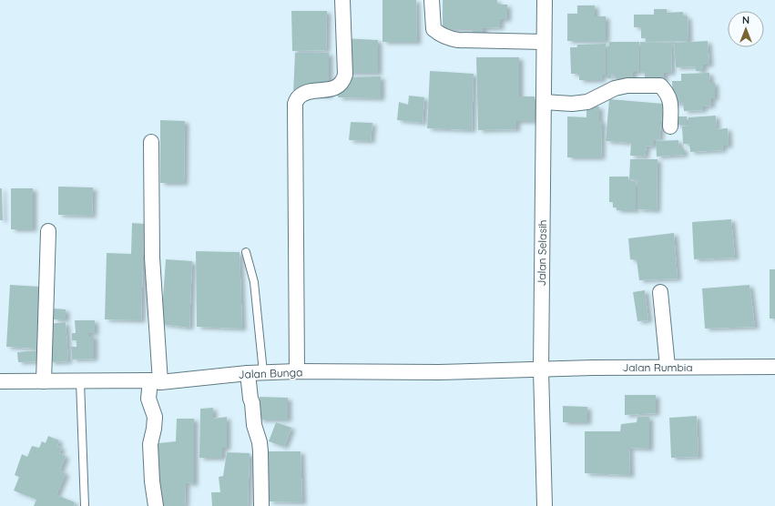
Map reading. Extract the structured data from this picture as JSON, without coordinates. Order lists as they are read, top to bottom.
{
  "streets": {
    "street": ["Jalan Selasih", "Jalan Rumbia", "Jalan Bunga"]
  },
  "crossings": [
    ["Jalan Selasih", "Jalan Rumbia"],
    ["Jalan Selasih", "Jalan Bunga"],
    ["Jalan Rumbia", "Jalan Bunga"]
  ],
  "north": "top"
}
